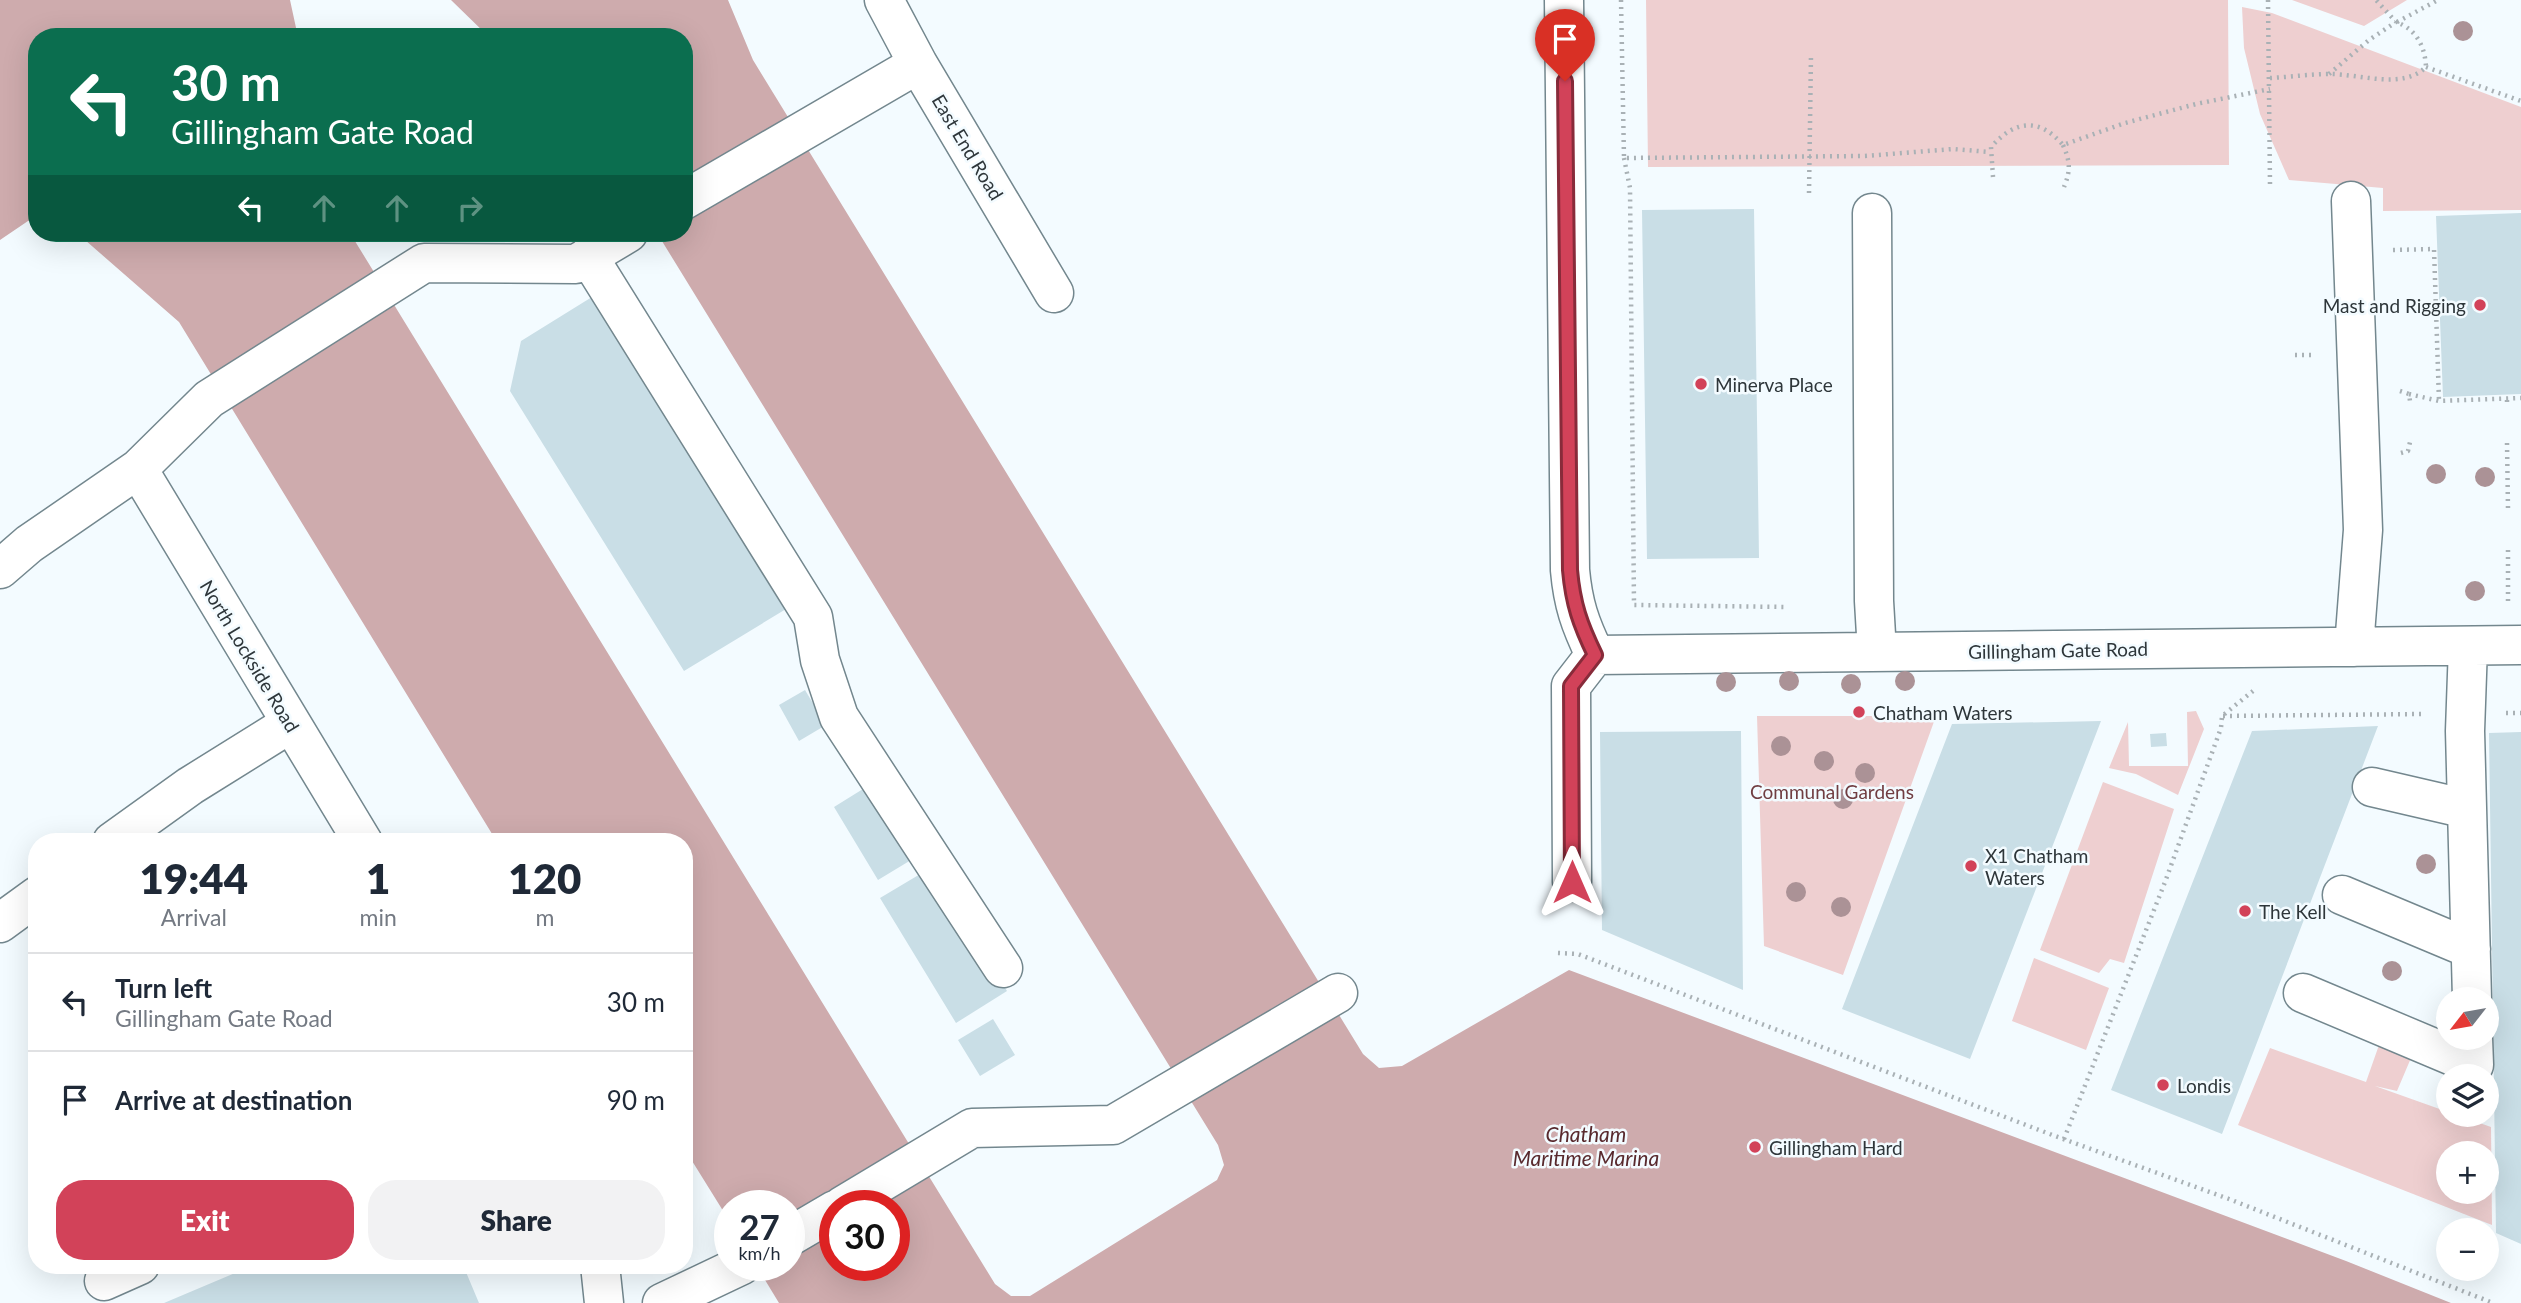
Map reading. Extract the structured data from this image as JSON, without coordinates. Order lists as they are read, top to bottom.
{
  "streets": {
    "street": ["East End Road", "Gillingham Gate Road", "North Lockside Road"]
  },
  "water": ["Chatham Maritime Marina"],
  "parks": ["Communal Gardens"],
  "places": [
    "Mast and Rigging",
    "Minerva Place",
    "Chatham Waters",
    "X1 Chatham Waters",
    "The Kell",
    "Londis",
    "Gillingham Hard"
  ],
  "north": "bottom left",
  "page": {
    "turn": ["30 m", "Gillingham Gate Road"],
    "eta": [
      "19:44",
      "Arrival",
      "1",
      "min",
      "120",
      "m"
    ],
    "list": [
      {
        "name": "Turn left",
        "note": "Gillingham Gate Road",
        "value": "30 m"
      },
      {
        "name": "Arrive at destination",
        "value": "90 m"
      }
    ],
    "map_buttons": ["+", "−"],
    "buttons": ["Exit", "Share"],
    "speed": "27 km/h",
    "limit": "30"
  }
}
